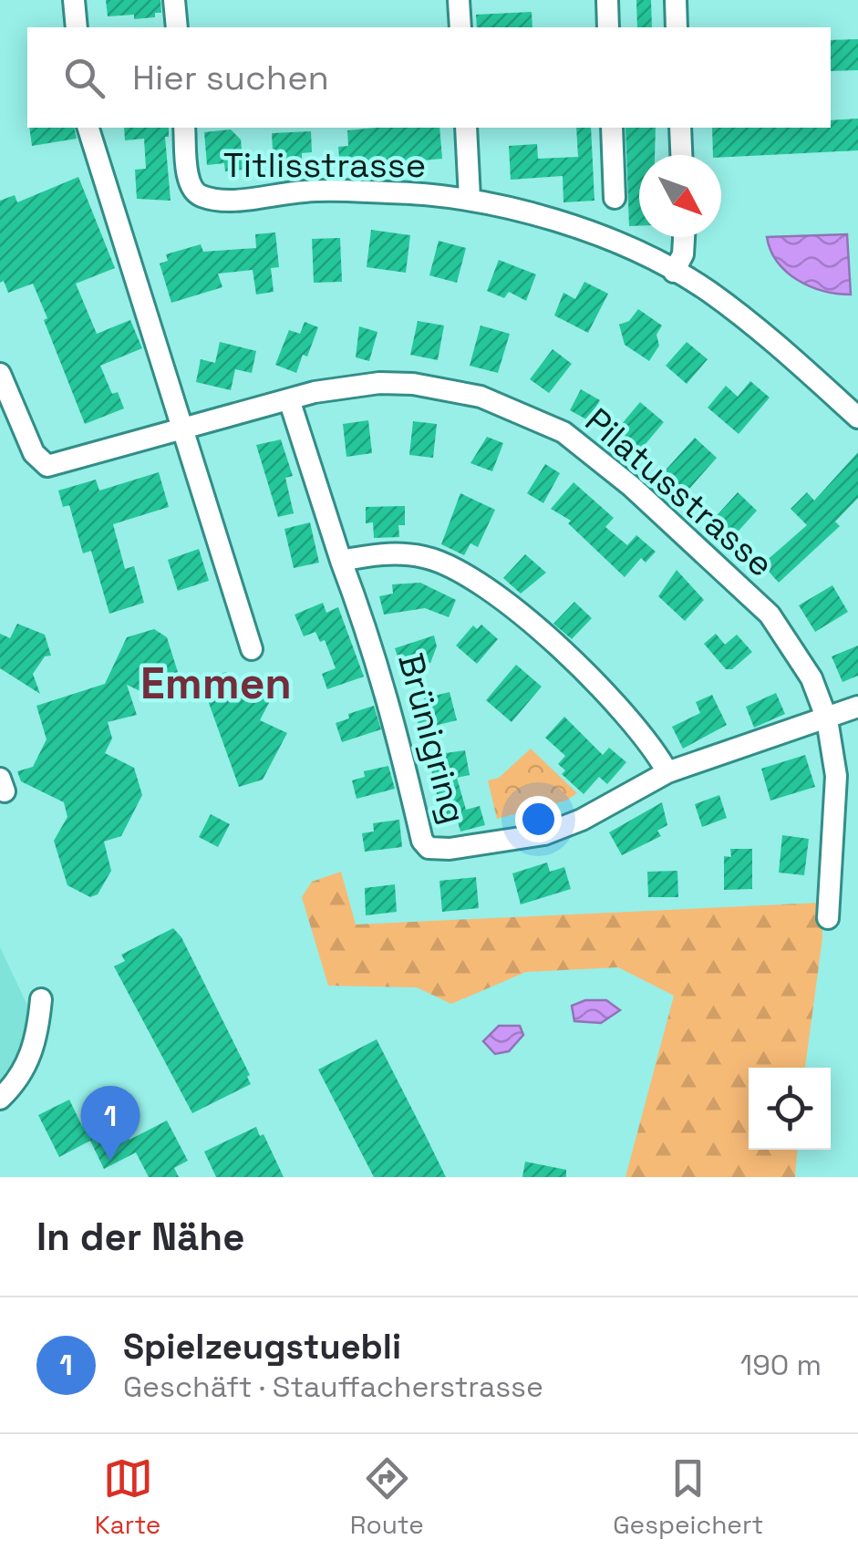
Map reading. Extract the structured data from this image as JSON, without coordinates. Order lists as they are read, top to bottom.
{
  "streets": {
    "street": ["Titlisstrasse", "Pilatusstrasse", "Brünigring"]
  },
  "districts": ["Emmen"],
  "north": "bottom right",
  "page": {
    "search": "Hier suchen",
    "pins": "1",
    "heading": "In der Nähe",
    "list": [
      {
        "mark": "1",
        "name": "Spielzeugstuebli",
        "note": "Geschäft · Stauffacherstrasse",
        "value": "190 m"
      }
    ],
    "nav": ["Karte", "Route", "Gespeichert"]
  }
}
